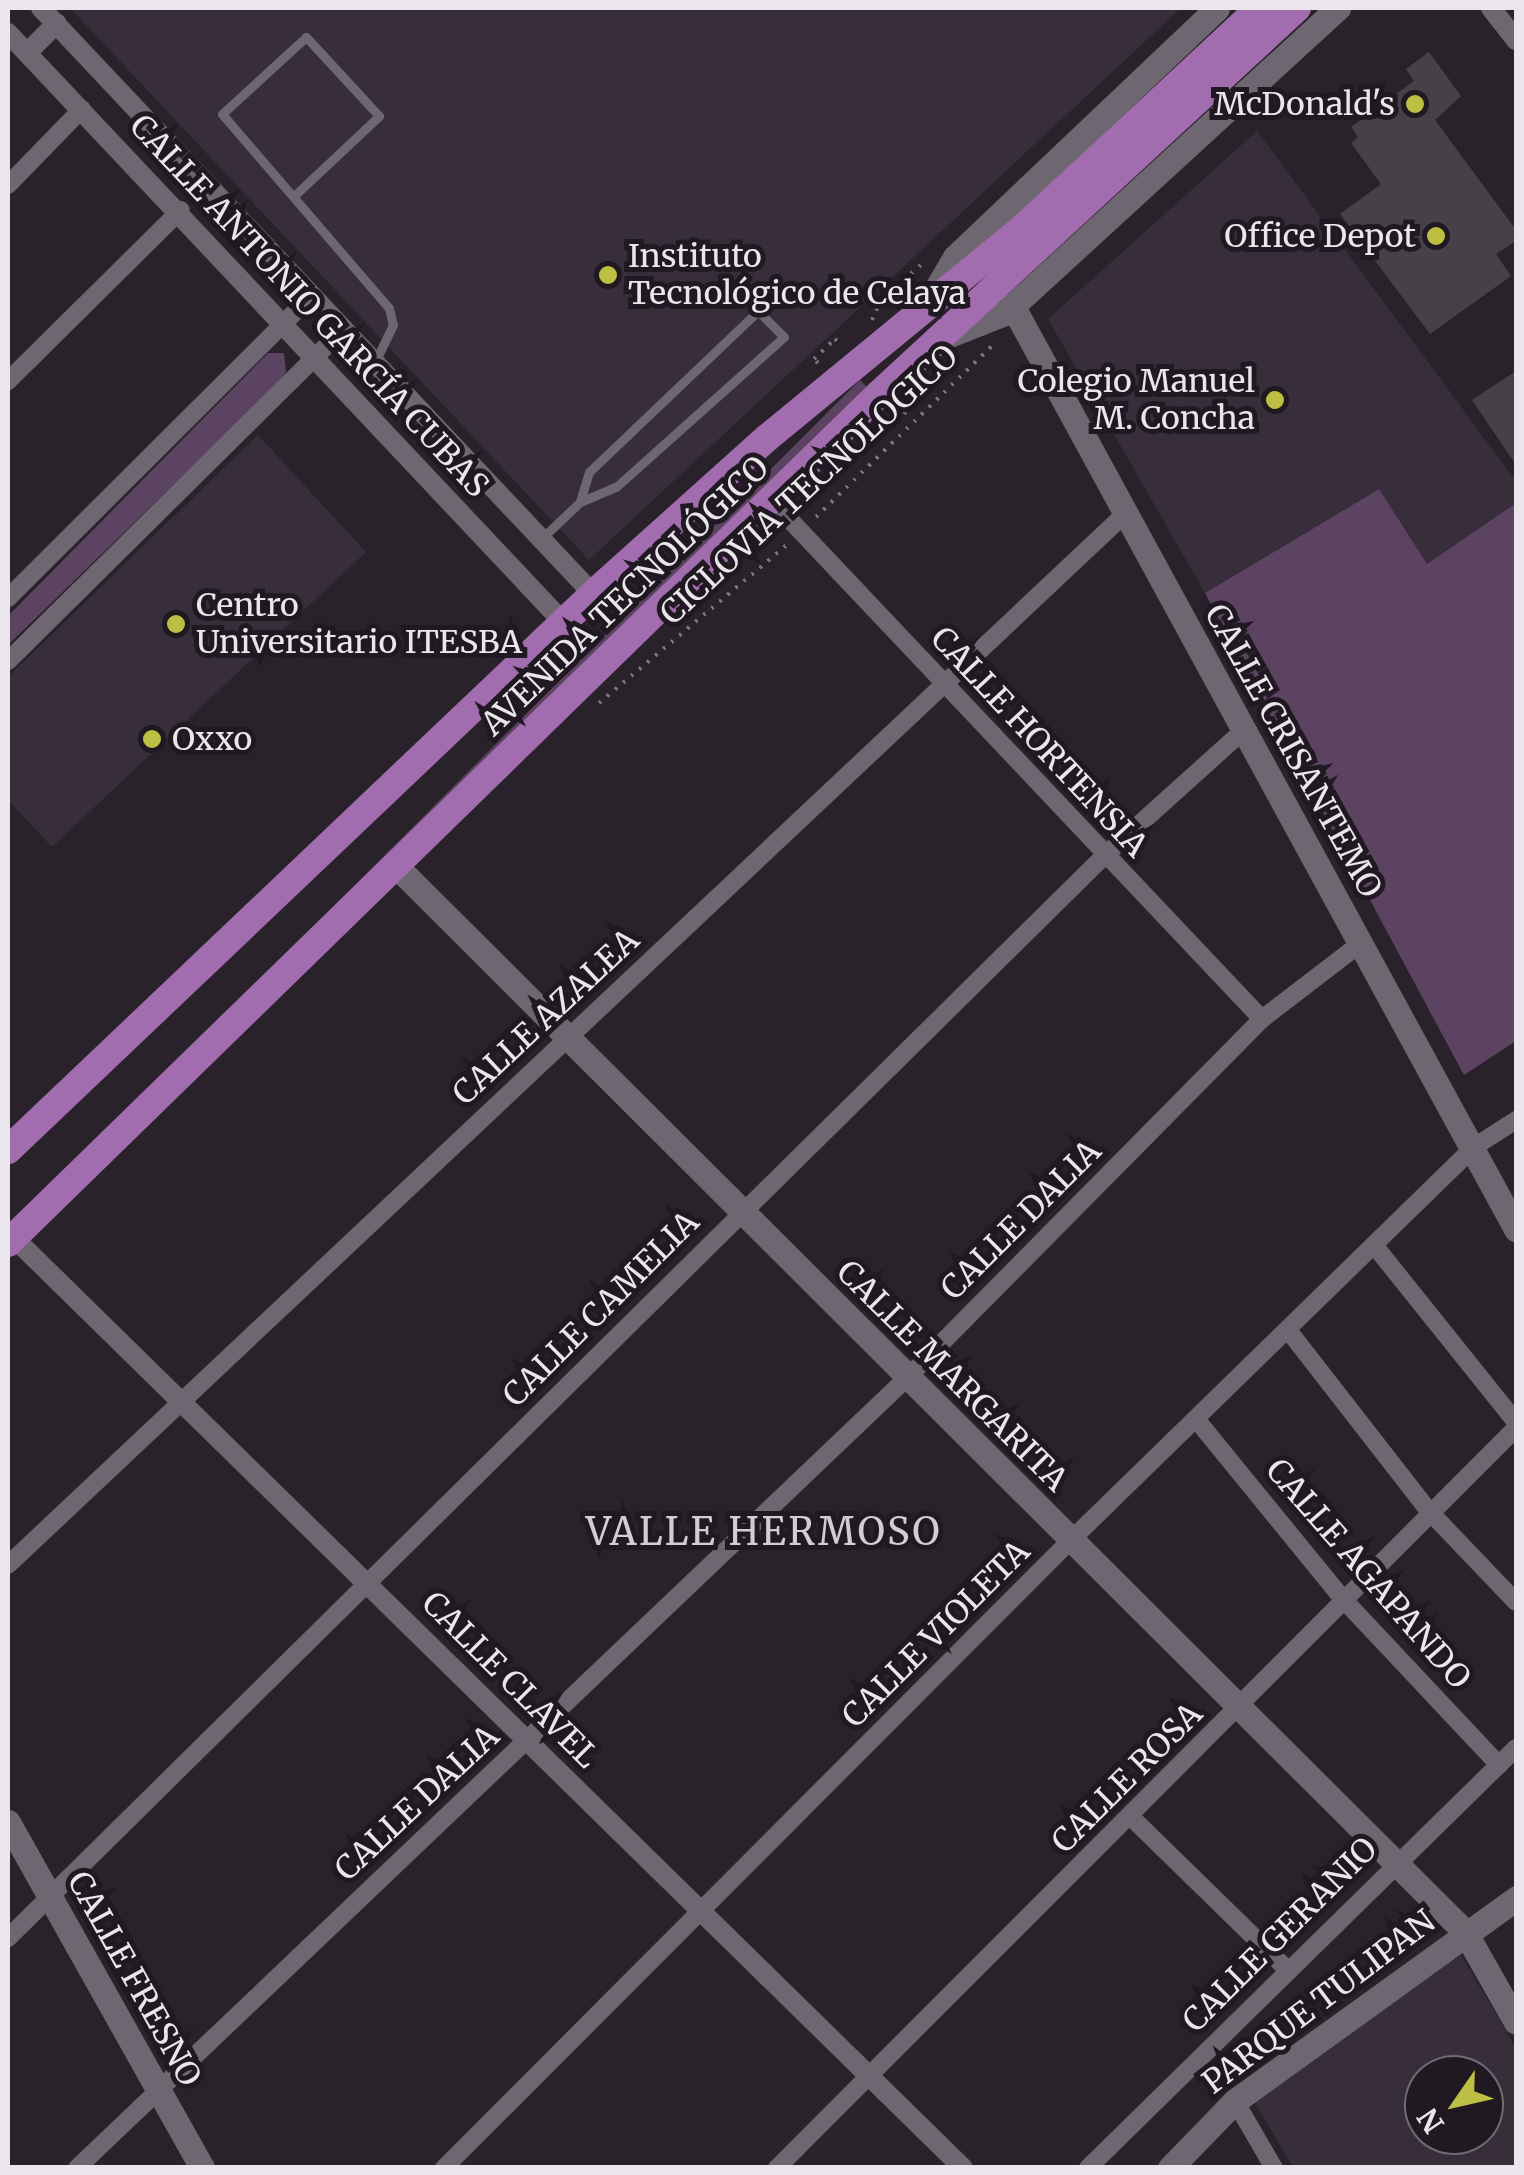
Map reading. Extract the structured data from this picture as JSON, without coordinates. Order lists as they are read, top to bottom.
{
  "streets": {
    "main road": [
      "AVENIDA TECNOLÓGICO",
      "CALLE CRISANTEMO",
      "CALLE MARGARITA",
      "CALLE FRESNO",
      "PARQUE TULIPAN"
    ],
    "street": [
      "CALLE ANTONIO GARCÍA CUBAS",
      "CALLE HORTENSIA",
      "CALLE AZALEA",
      "CALLE DALIA",
      "CALLE CAMELIA",
      "CALLE AGAPANDO",
      "CALLE VIOLETA",
      "CALLE CLAVEL",
      "CALLE ROSA",
      "CALLE GERANIO"
    ],
    "path": ["CICLOVIA TECNOLOGICO"]
  },
  "crossings": [
    ["CALLE ANTONIO GARCÍA CUBAS", "AVENIDA TECNOLÓGICO"],
    ["CICLOVIA TECNOLOGICO", "AVENIDA TECNOLÓGICO"],
    ["CICLOVIA TECNOLOGICO", "CALLE HORTENSIA"],
    ["CICLOVIA TECNOLOGICO", "CALLE CRISANTEMO"],
    ["AVENIDA TECNOLÓGICO", "CALLE HORTENSIA"],
    ["AVENIDA TECNOLÓGICO", "CALLE MARGARITA"],
    ["AVENIDA TECNOLÓGICO", "CALLE CLAVEL"],
    ["CALLE HORTENSIA", "CALLE AZALEA"],
    ["CALLE HORTENSIA", "CALLE DALIA"],
    ["CALLE HORTENSIA", "CALLE CAMELIA"],
    ["CALLE CRISANTEMO", "CALLE AZALEA"],
    ["CALLE CRISANTEMO", "CALLE DALIA"],
    ["CALLE CRISANTEMO", "CALLE CAMELIA"],
    ["CALLE CRISANTEMO", "CALLE VIOLETA"],
    ["CALLE AZALEA", "CALLE MARGARITA"],
    ["CALLE AZALEA", "CALLE CLAVEL"],
    ["CALLE DALIA", "CALLE MARGARITA"],
    ["CALLE DALIA", "CALLE CLAVEL"],
    ["CALLE DALIA", "CALLE FRESNO"],
    ["CALLE CAMELIA", "CALLE MARGARITA"],
    ["CALLE CAMELIA", "CALLE CLAVEL"],
    ["CALLE CAMELIA", "CALLE FRESNO"],
    ["CALLE MARGARITA", "CALLE VIOLETA"],
    ["CALLE MARGARITA", "CALLE ROSA"],
    ["CALLE MARGARITA", "CALLE GERANIO"],
    ["CALLE MARGARITA", "PARQUE TULIPAN"],
    ["CALLE AGAPANDO", "CALLE VIOLETA"],
    ["CALLE AGAPANDO", "CALLE ROSA"],
    ["CALLE AGAPANDO", "CALLE GERANIO"],
    ["CALLE VIOLETA", "CALLE CLAVEL"],
    ["CALLE CLAVEL", "CALLE ROSA"]
  ],
  "districts": ["VALLE HERMOSO"],
  "places": [
    "McDonald's",
    "Office Depot",
    "Instituto Tecnológico de Celaya",
    "Colegio Manuel M. Concha",
    "Centro Universitario ITESBA",
    "Oxxo"
  ],
  "north": "bottom left"
}
